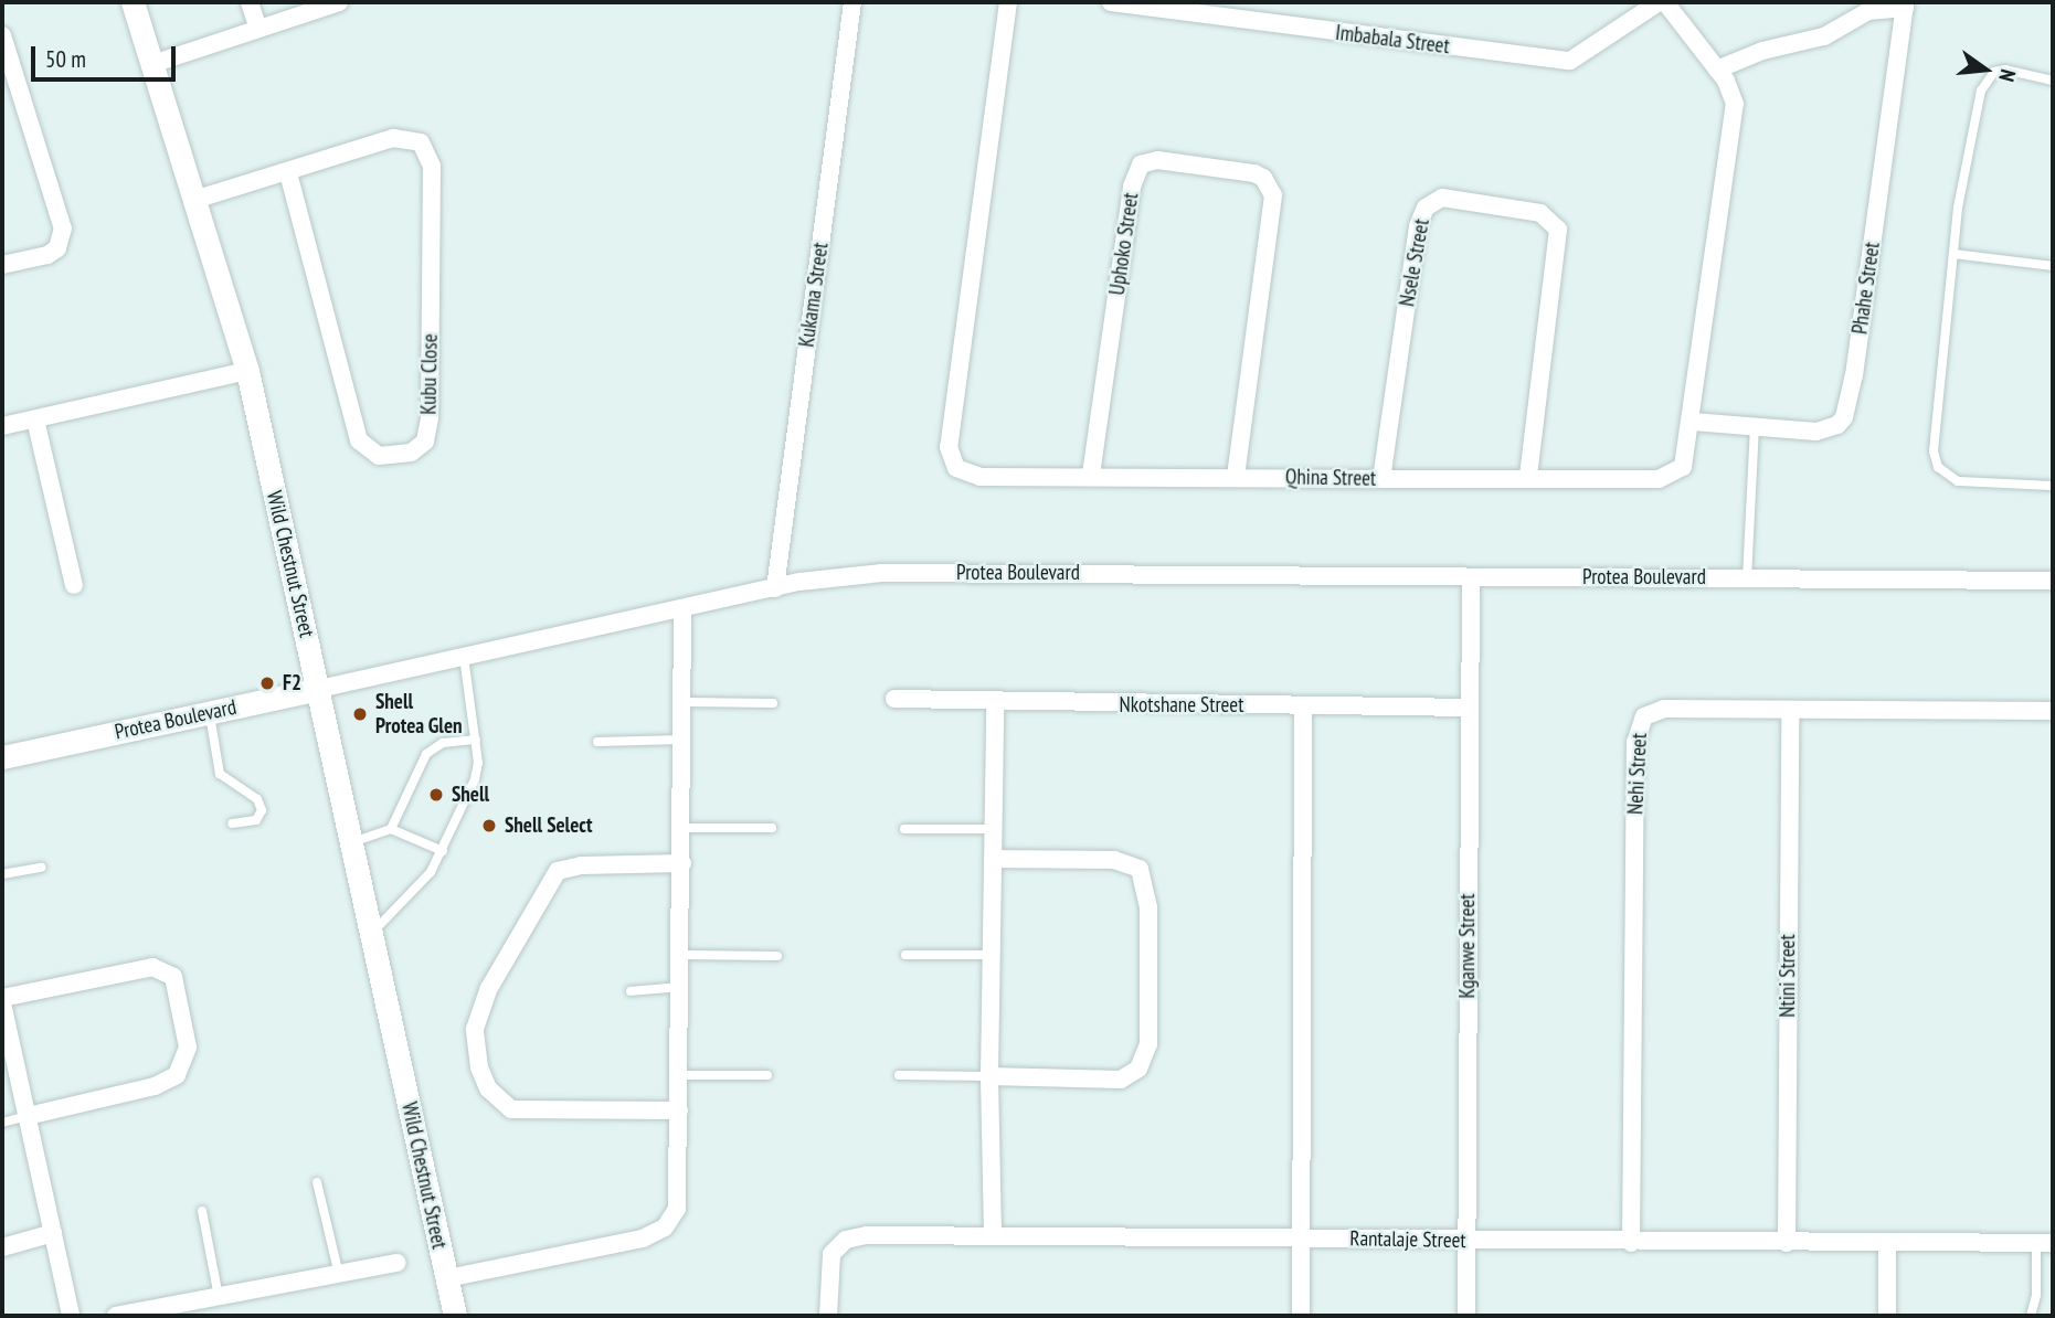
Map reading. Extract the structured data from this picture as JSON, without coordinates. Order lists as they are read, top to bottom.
{
  "streets": {
    "street": [
      "Imbabala Street",
      "Uphoko Street",
      "Nsele Street",
      "Phahe Street",
      "Kukama Street",
      "Kubu Close",
      "Qhina Street",
      "Wild Chestnut Street",
      "Protea Boulevard",
      "Nkotshane Street",
      "Nehi Street",
      "Kganwe Street",
      "Ntini Street",
      "Rantalaje Street"
    ]
  },
  "crossings": [
    ["Uphoko Street", "Qhina Street"],
    ["Nsele Street", "Qhina Street"],
    ["Phahe Street", "Qhina Street"],
    ["Kukama Street", "Protea Boulevard"],
    ["Kubu Close", "Wild Chestnut Street"],
    ["Wild Chestnut Street", "Protea Boulevard"],
    ["Protea Boulevard", "Kganwe Street"],
    ["Nkotshane Street", "Kganwe Street"],
    ["Nehi Street", "Ntini Street"],
    ["Nehi Street", "Rantalaje Street"],
    ["Kganwe Street", "Rantalaje Street"],
    ["Ntini Street", "Rantalaje Street"]
  ],
  "places": [
    "F2",
    "Shell Protea Glen",
    "Shell",
    "Shell Select"
  ],
  "scale_bar": "50 m",
  "north": "right"
}
